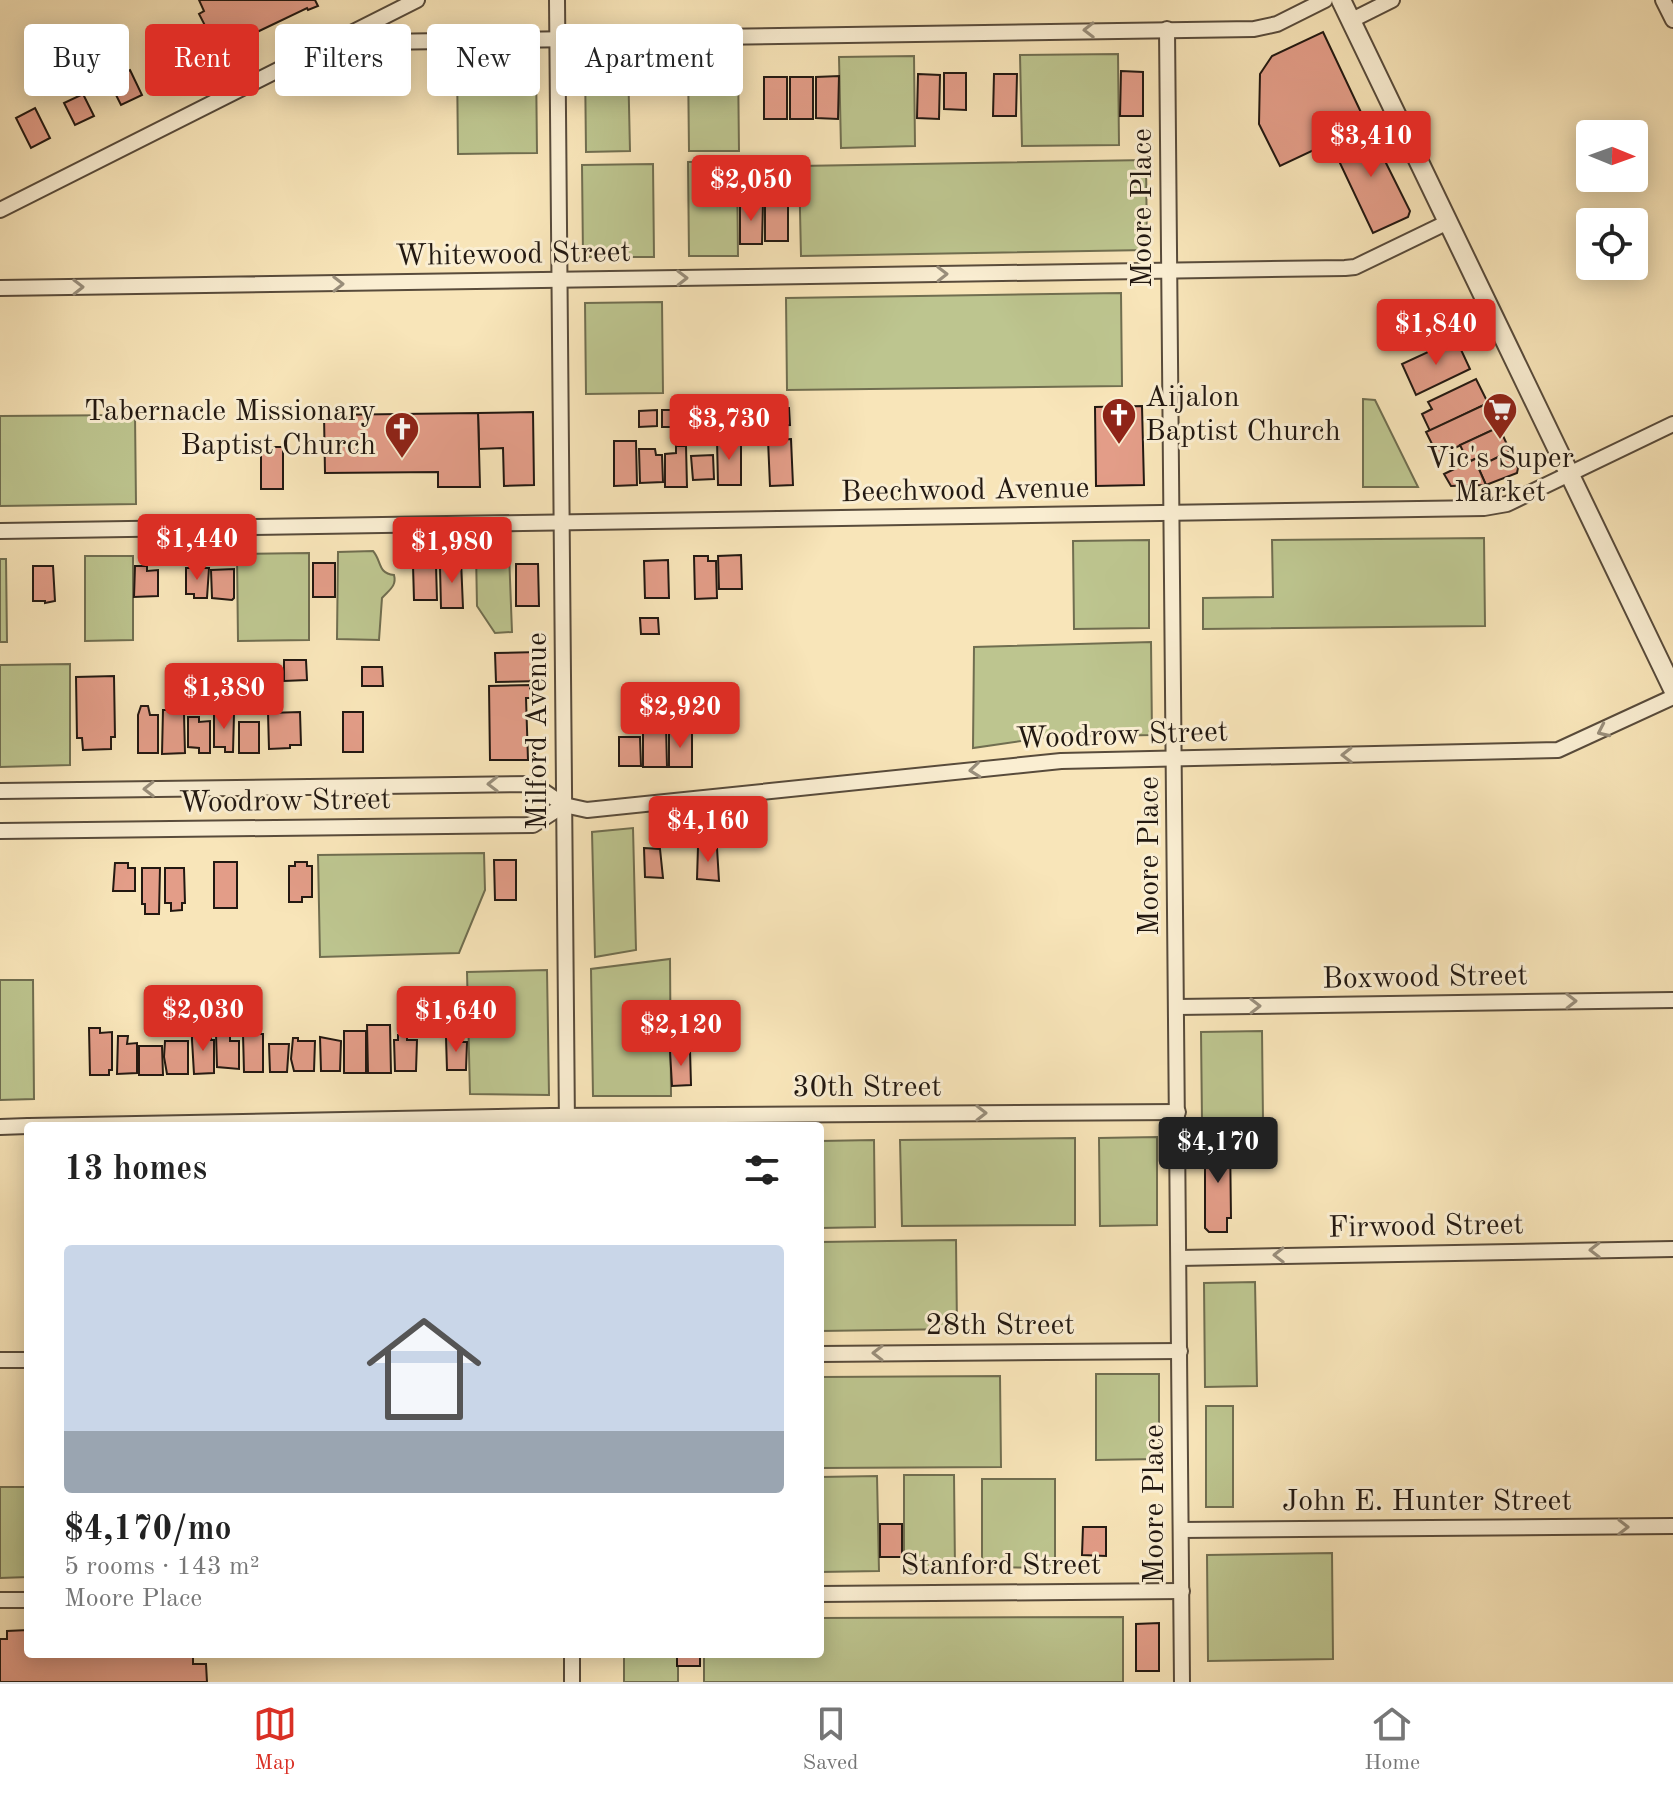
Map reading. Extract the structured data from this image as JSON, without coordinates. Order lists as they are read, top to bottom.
{
  "streets": {
    "street": [
      "Moore Place",
      "Whitewood Street",
      "Beechwood Avenue",
      "Milford Avenue",
      "Woodrow Street",
      "Boxwood Street",
      "30th Street",
      "Firwood Street",
      "28th Street",
      "John E. Hunter Street",
      "Stanford Street"
    ]
  },
  "crossings": [
    ["Moore Place", "Whitewood Street"],
    ["Moore Place", "Beechwood Avenue"],
    ["Moore Place", "Woodrow Street"],
    ["Moore Place", "Boxwood Street"],
    ["Moore Place", "30th Street"],
    ["Moore Place", "Firwood Street"],
    ["Moore Place", "28th Street"],
    ["Moore Place", "John E. Hunter Street"],
    ["Moore Place", "Stanford Street"],
    ["Whitewood Street", "Milford Avenue"],
    ["Beechwood Avenue", "Milford Avenue"],
    ["Milford Avenue", "Woodrow Street"],
    ["Milford Avenue", "30th Street"]
  ],
  "one_way": [
    "Whitewood Street",
    "Boxwood Street",
    "30th Street",
    "Firwood Street",
    "28th Street",
    "John E. Hunter Street"
  ],
  "places": {
    "supermarket": ["Vic's Super Market"],
    "church": ["Aijalon Baptist Church", "Tabernacle Missionary Baptist Church"]
  },
  "north": "right",
  "page": {
    "chip": [
      "Buy",
      "Rent",
      "Filters",
      "New",
      "Apartment"
    ],
    "price": [
      "$3,410",
      "$2,050",
      "$1,840",
      "$3,730",
      "$1,440",
      "$1,980",
      "$1,380",
      "$2,920",
      "$4,160",
      "$2,030",
      "$1,640",
      "$2,120",
      "$4,170"
    ],
    "heading": "13 homes",
    "list": [
      {
        "name": "$4,170/mo",
        "note": "5 rooms · 143 m² · Moore Place"
      }
    ],
    "tabs": ["Map", "Saved", "Home"]
  }
}
